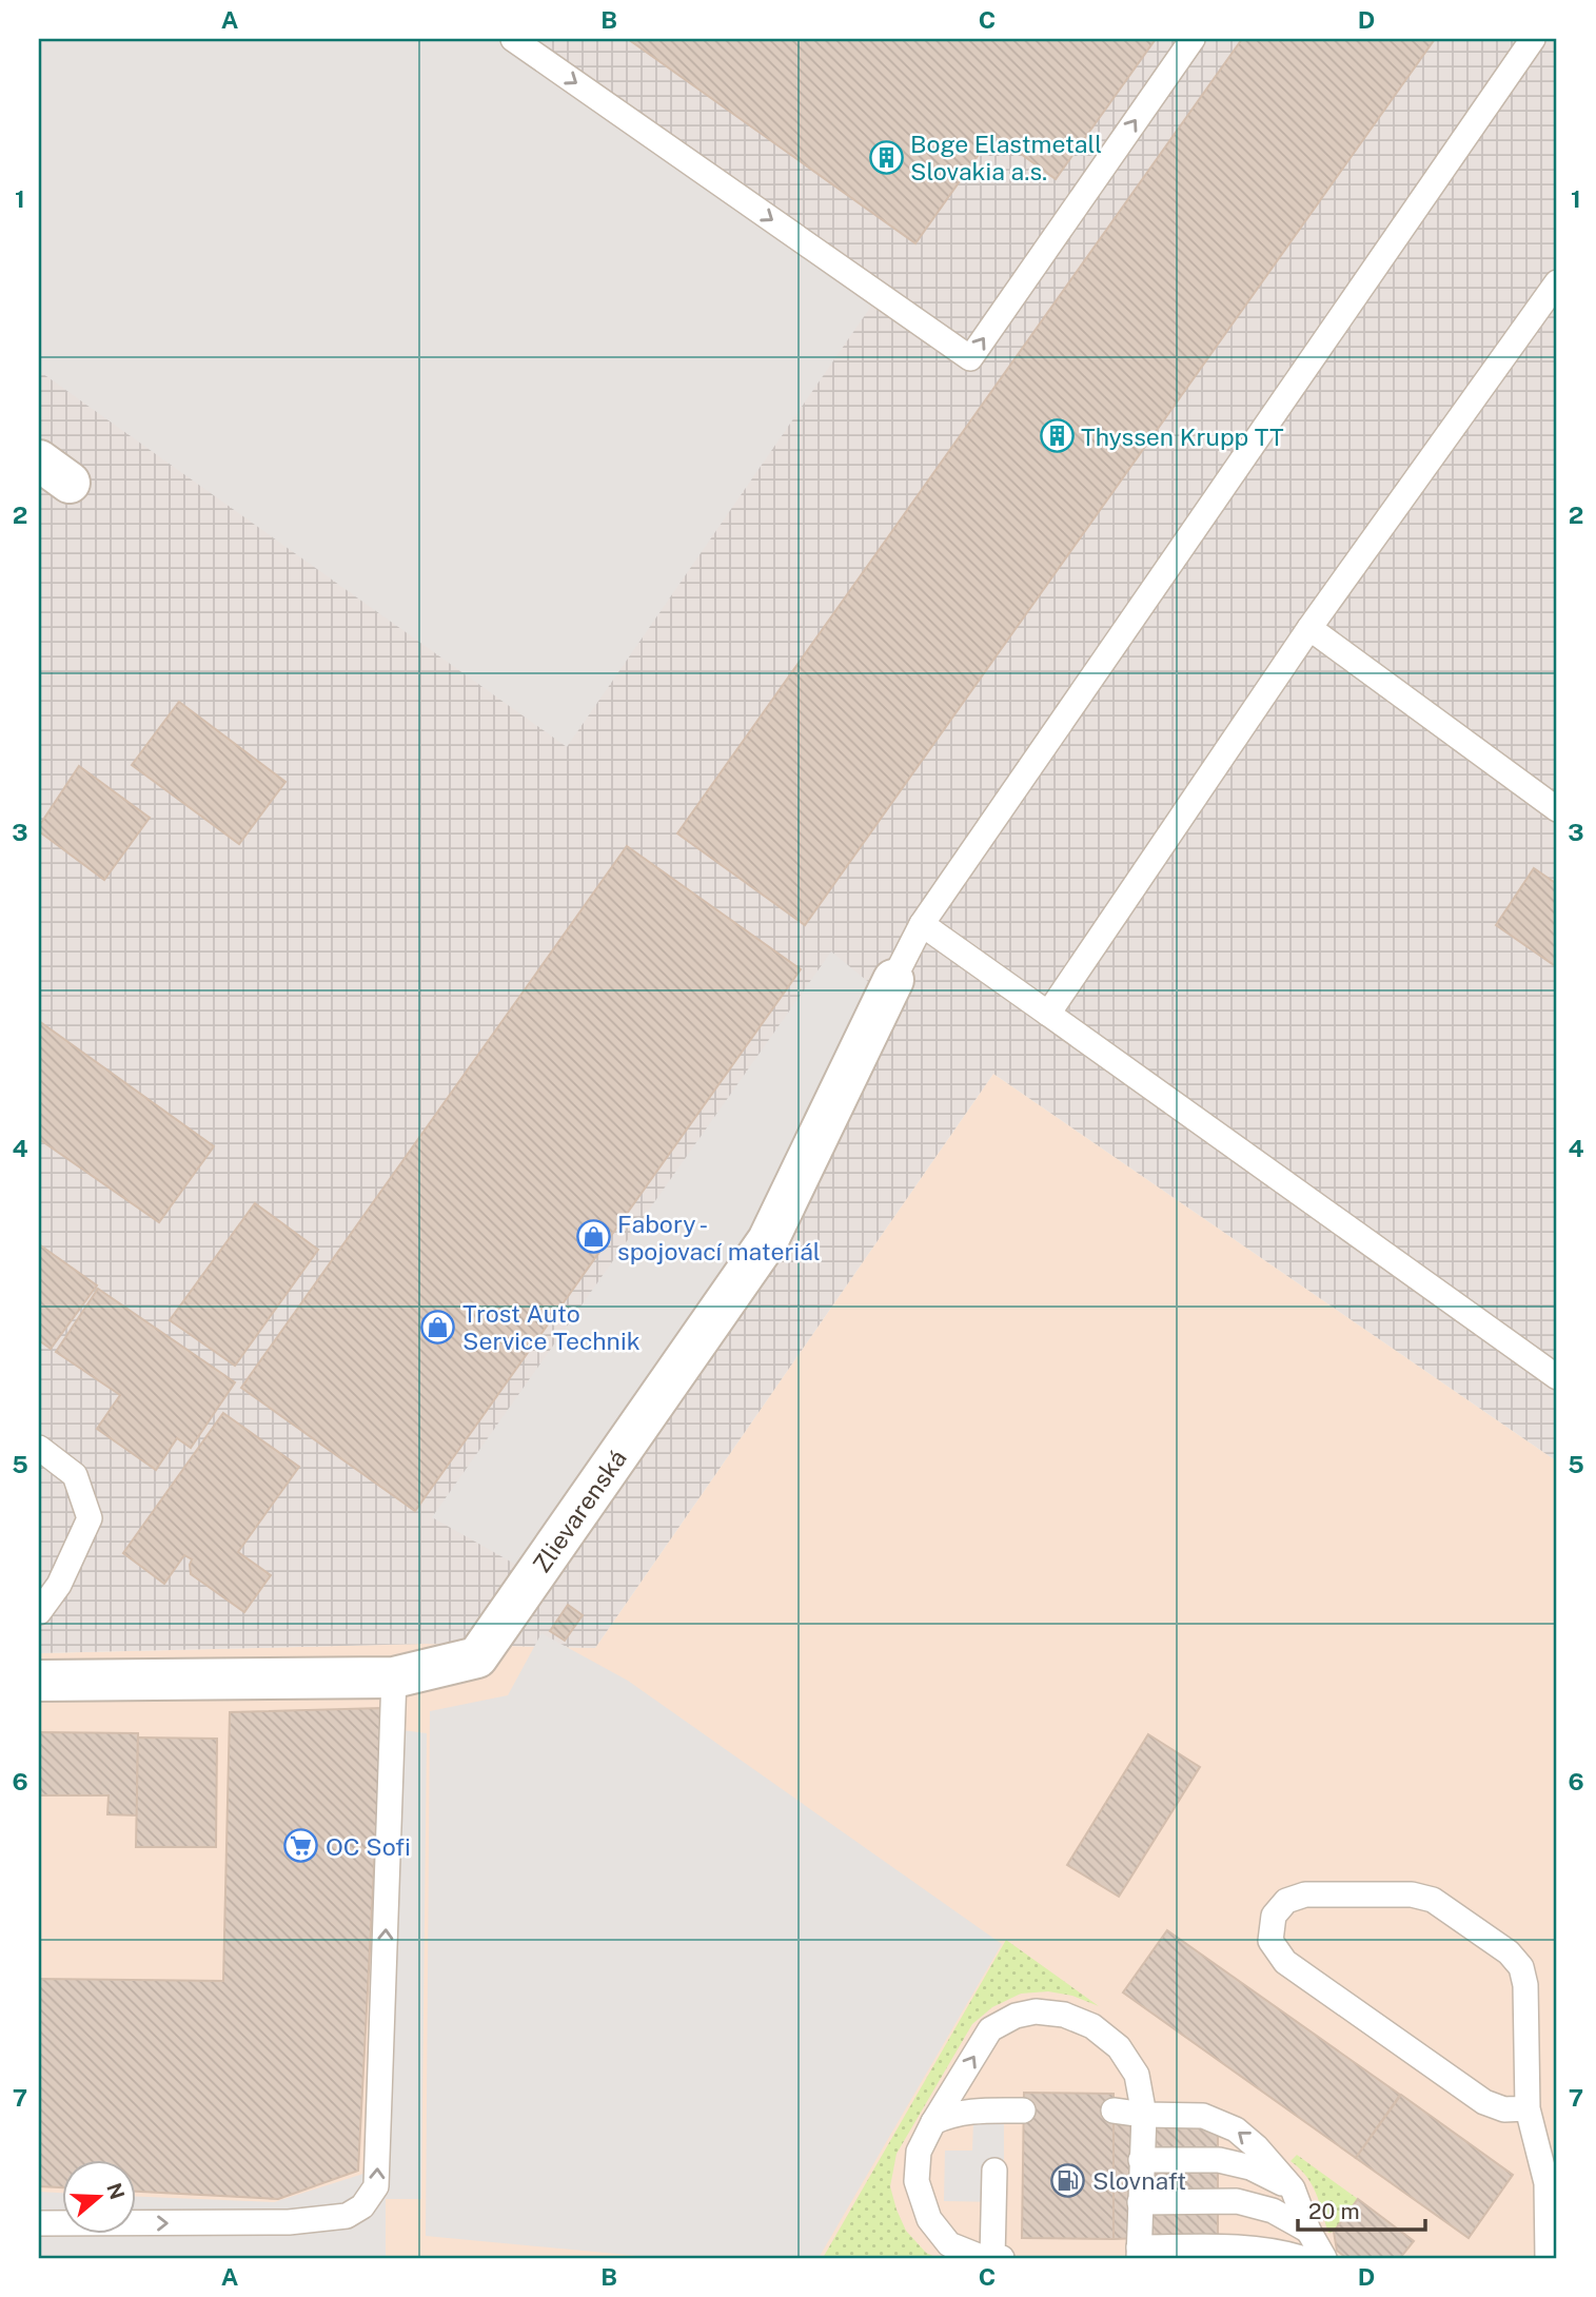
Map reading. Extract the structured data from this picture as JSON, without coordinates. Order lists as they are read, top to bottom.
{
  "streets": {
    "street": ["Zlievarenská"]
  },
  "places": {
    "building": ["Boge Elastmetall Slovakia a.s.", "Thyssen Krupp TT"],
    "shop": ["Fabory - spojovací materiál", "Trost Auto Service Technik"],
    "supermarket": ["OC Sofi"],
    "fuel station": ["Slovnaft"]
  },
  "scale_bar": "20 m",
  "north": "right",
  "grid": {
    "columns": [
      "A",
      "B",
      "C",
      "D"
    ],
    "rows": [
      "1",
      "2",
      "3",
      "4",
      "5",
      "6",
      "7"
    ]
  }
}
